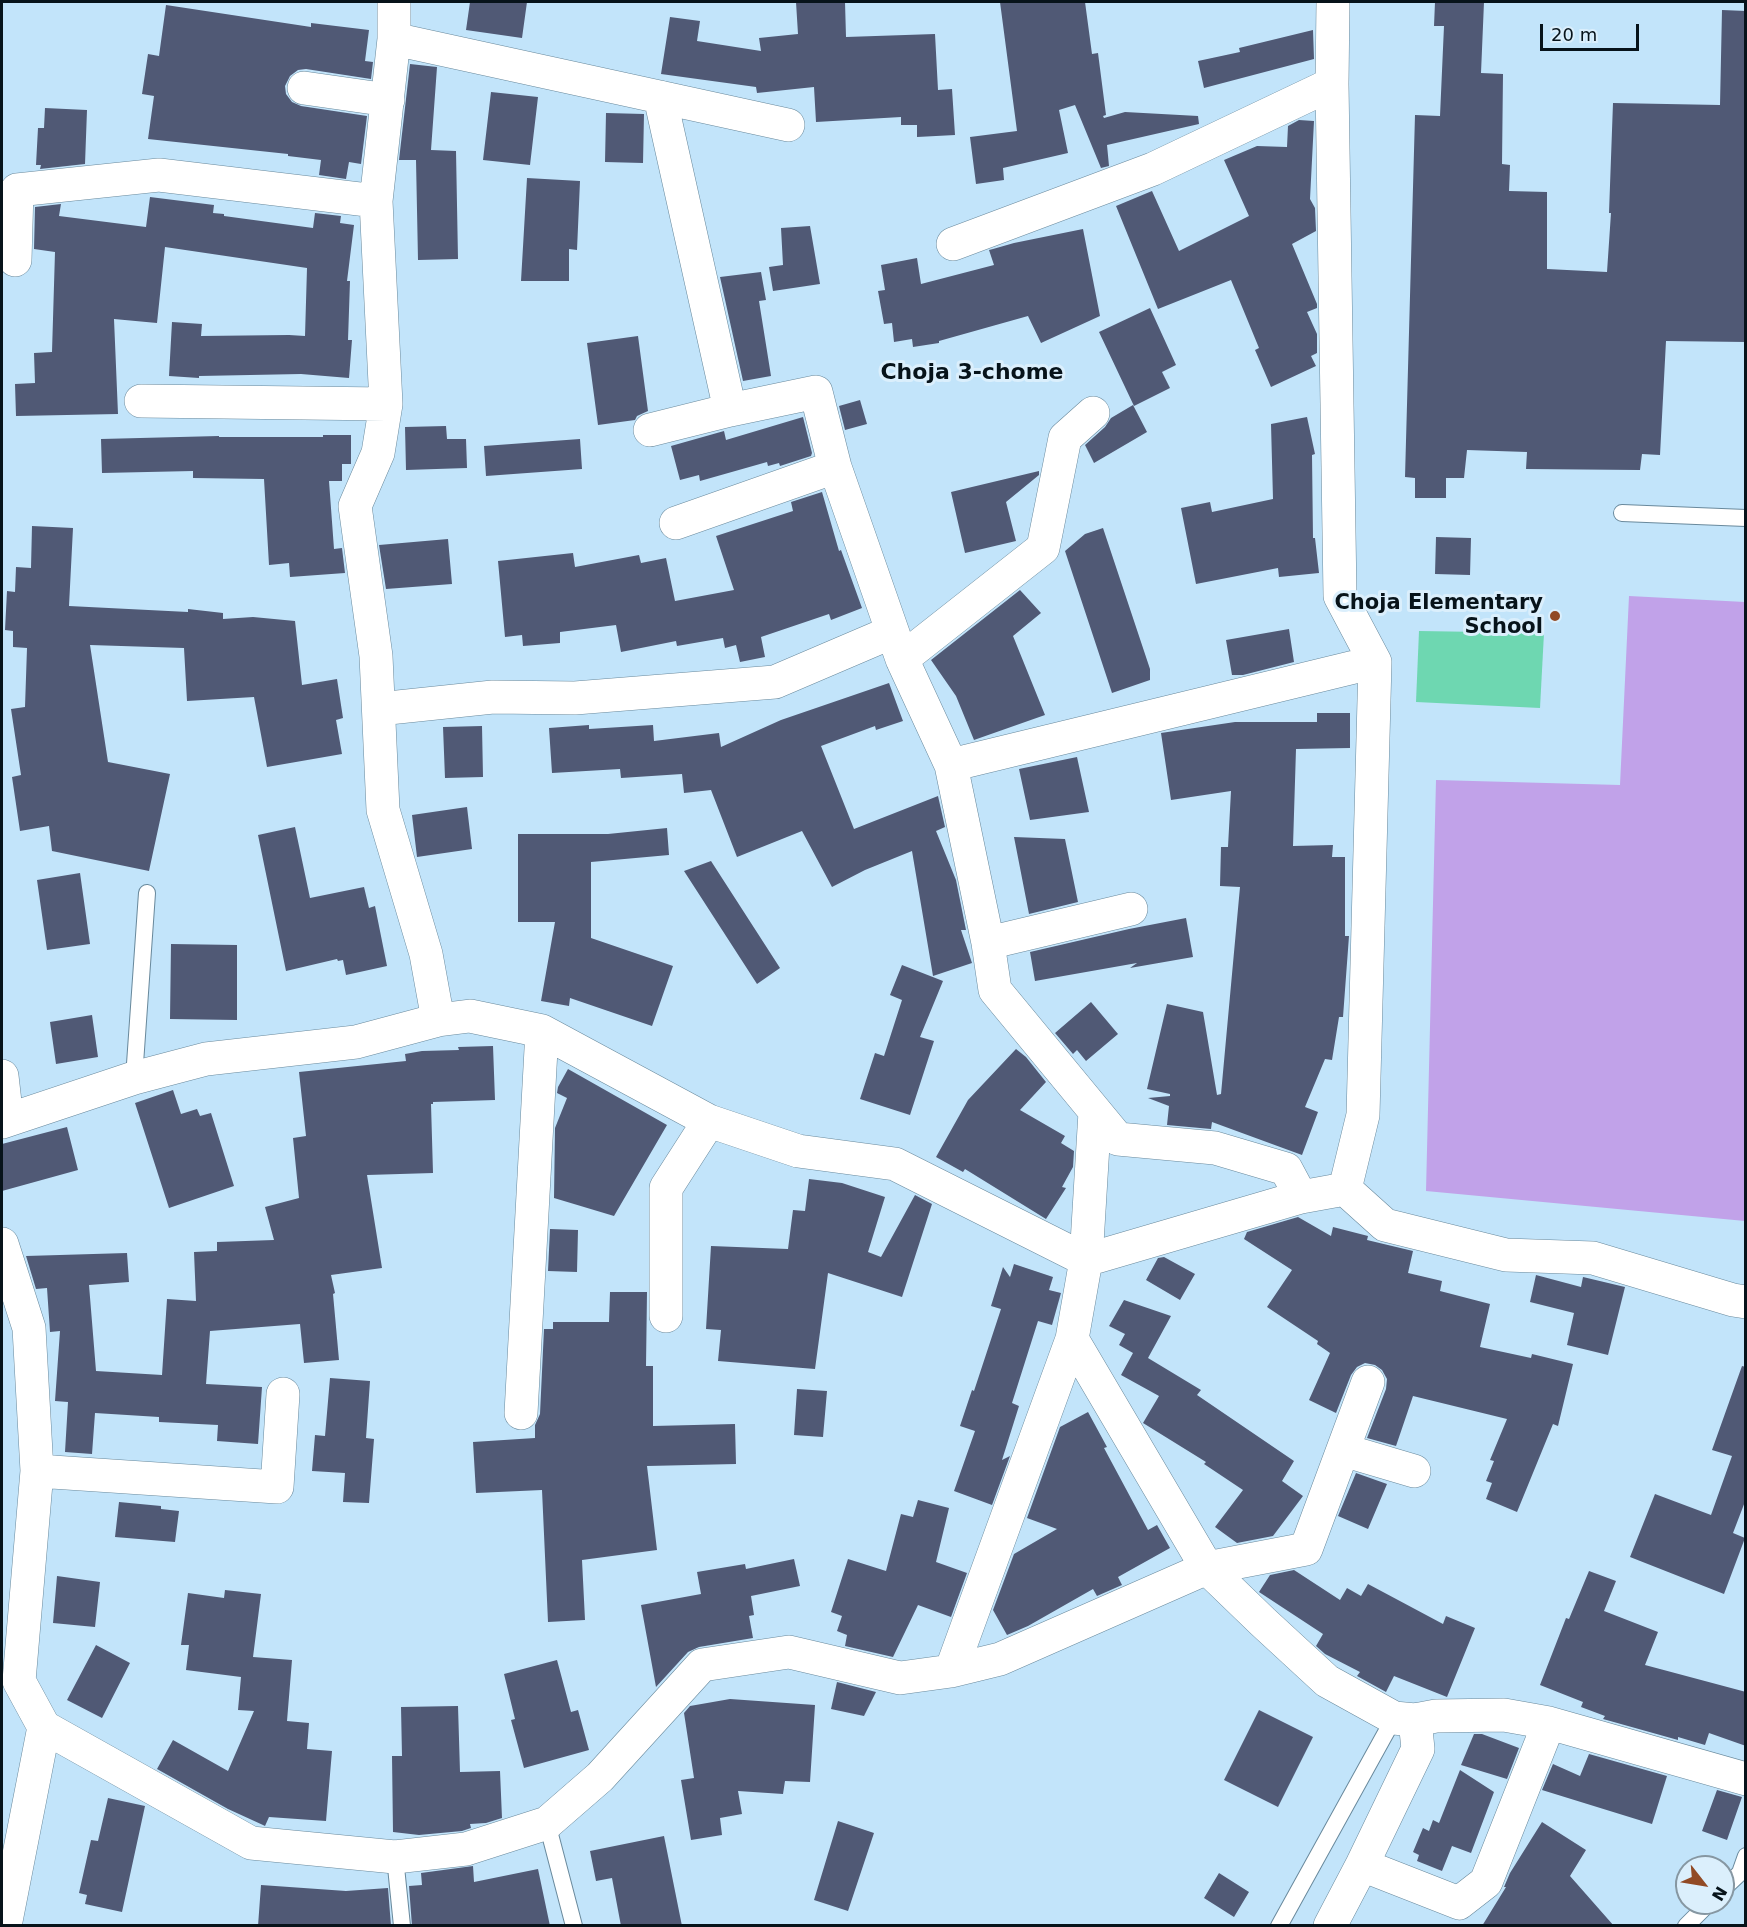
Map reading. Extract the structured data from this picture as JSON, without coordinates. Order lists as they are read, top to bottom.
{
  "districts": ["Choja 3-chome"],
  "places": ["Choja Elementary School"],
  "scale_bar": "20 m",
  "north": "bottom right"
}
